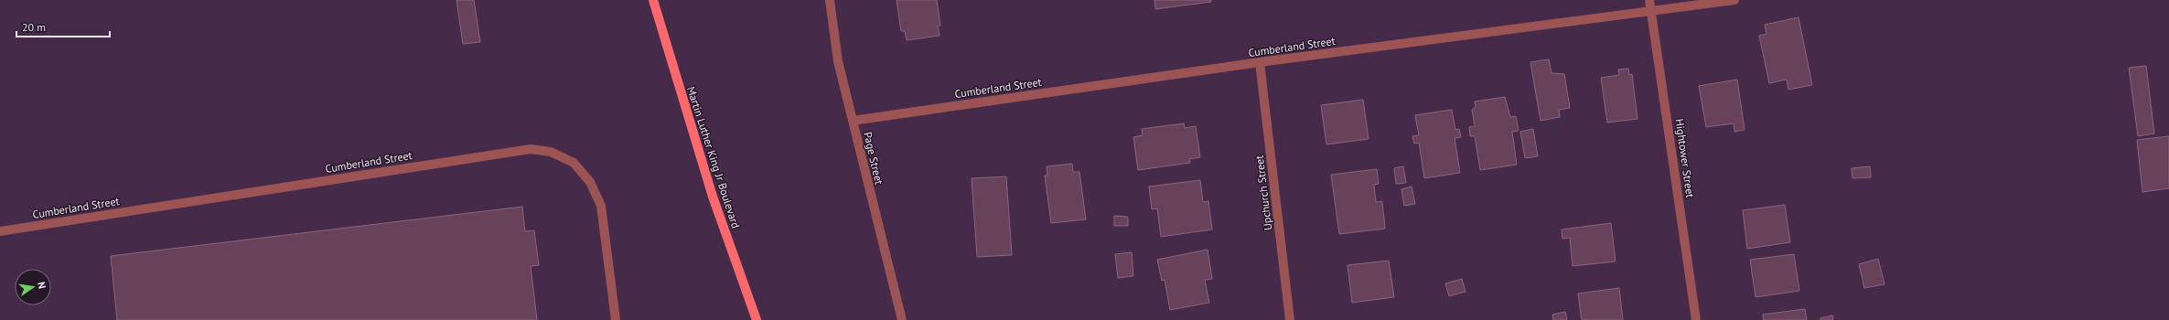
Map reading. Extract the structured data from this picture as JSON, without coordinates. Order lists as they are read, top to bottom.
{
  "streets": {
    "main road": ["Martin Luther King Jr Boulevard"],
    "street": [
      "Cumberland Street",
      "Page Street",
      "Hightower Street",
      "Upchurch Street"
    ]
  },
  "crossings": [
    ["Cumberland Street", "Page Street"],
    ["Cumberland Street", "Hightower Street"],
    ["Cumberland Street", "Upchurch Street"]
  ],
  "scale_bar": "20 m",
  "north": "right"
}
